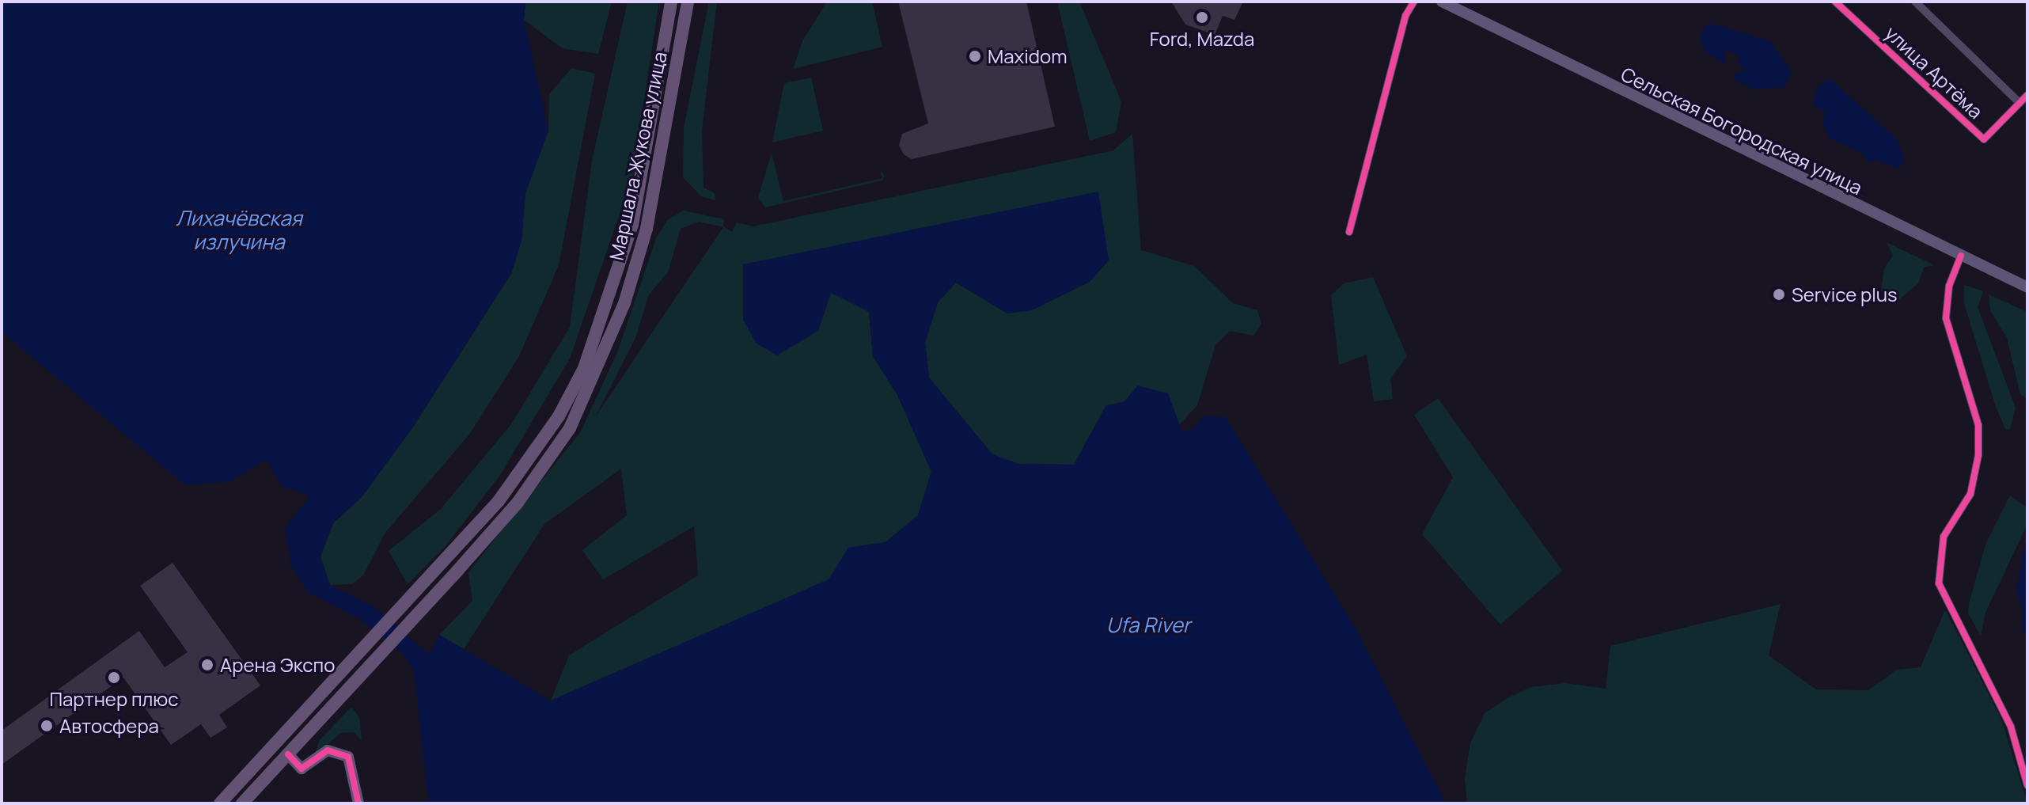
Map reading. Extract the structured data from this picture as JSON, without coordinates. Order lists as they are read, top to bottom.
{
  "streets": {
    "main road": ["Сельская Богородская улица", "Маршала Жукова улица"],
    "street": ["улица Артёма"]
  },
  "water": ["Лихачёвская излучина", "Ufa River"],
  "places": [
    "Ford, Mazda",
    "Maxidom",
    "Service plus",
    "Арена Экспо",
    "Партнер плюс",
    "Автосфера"
  ]
}
